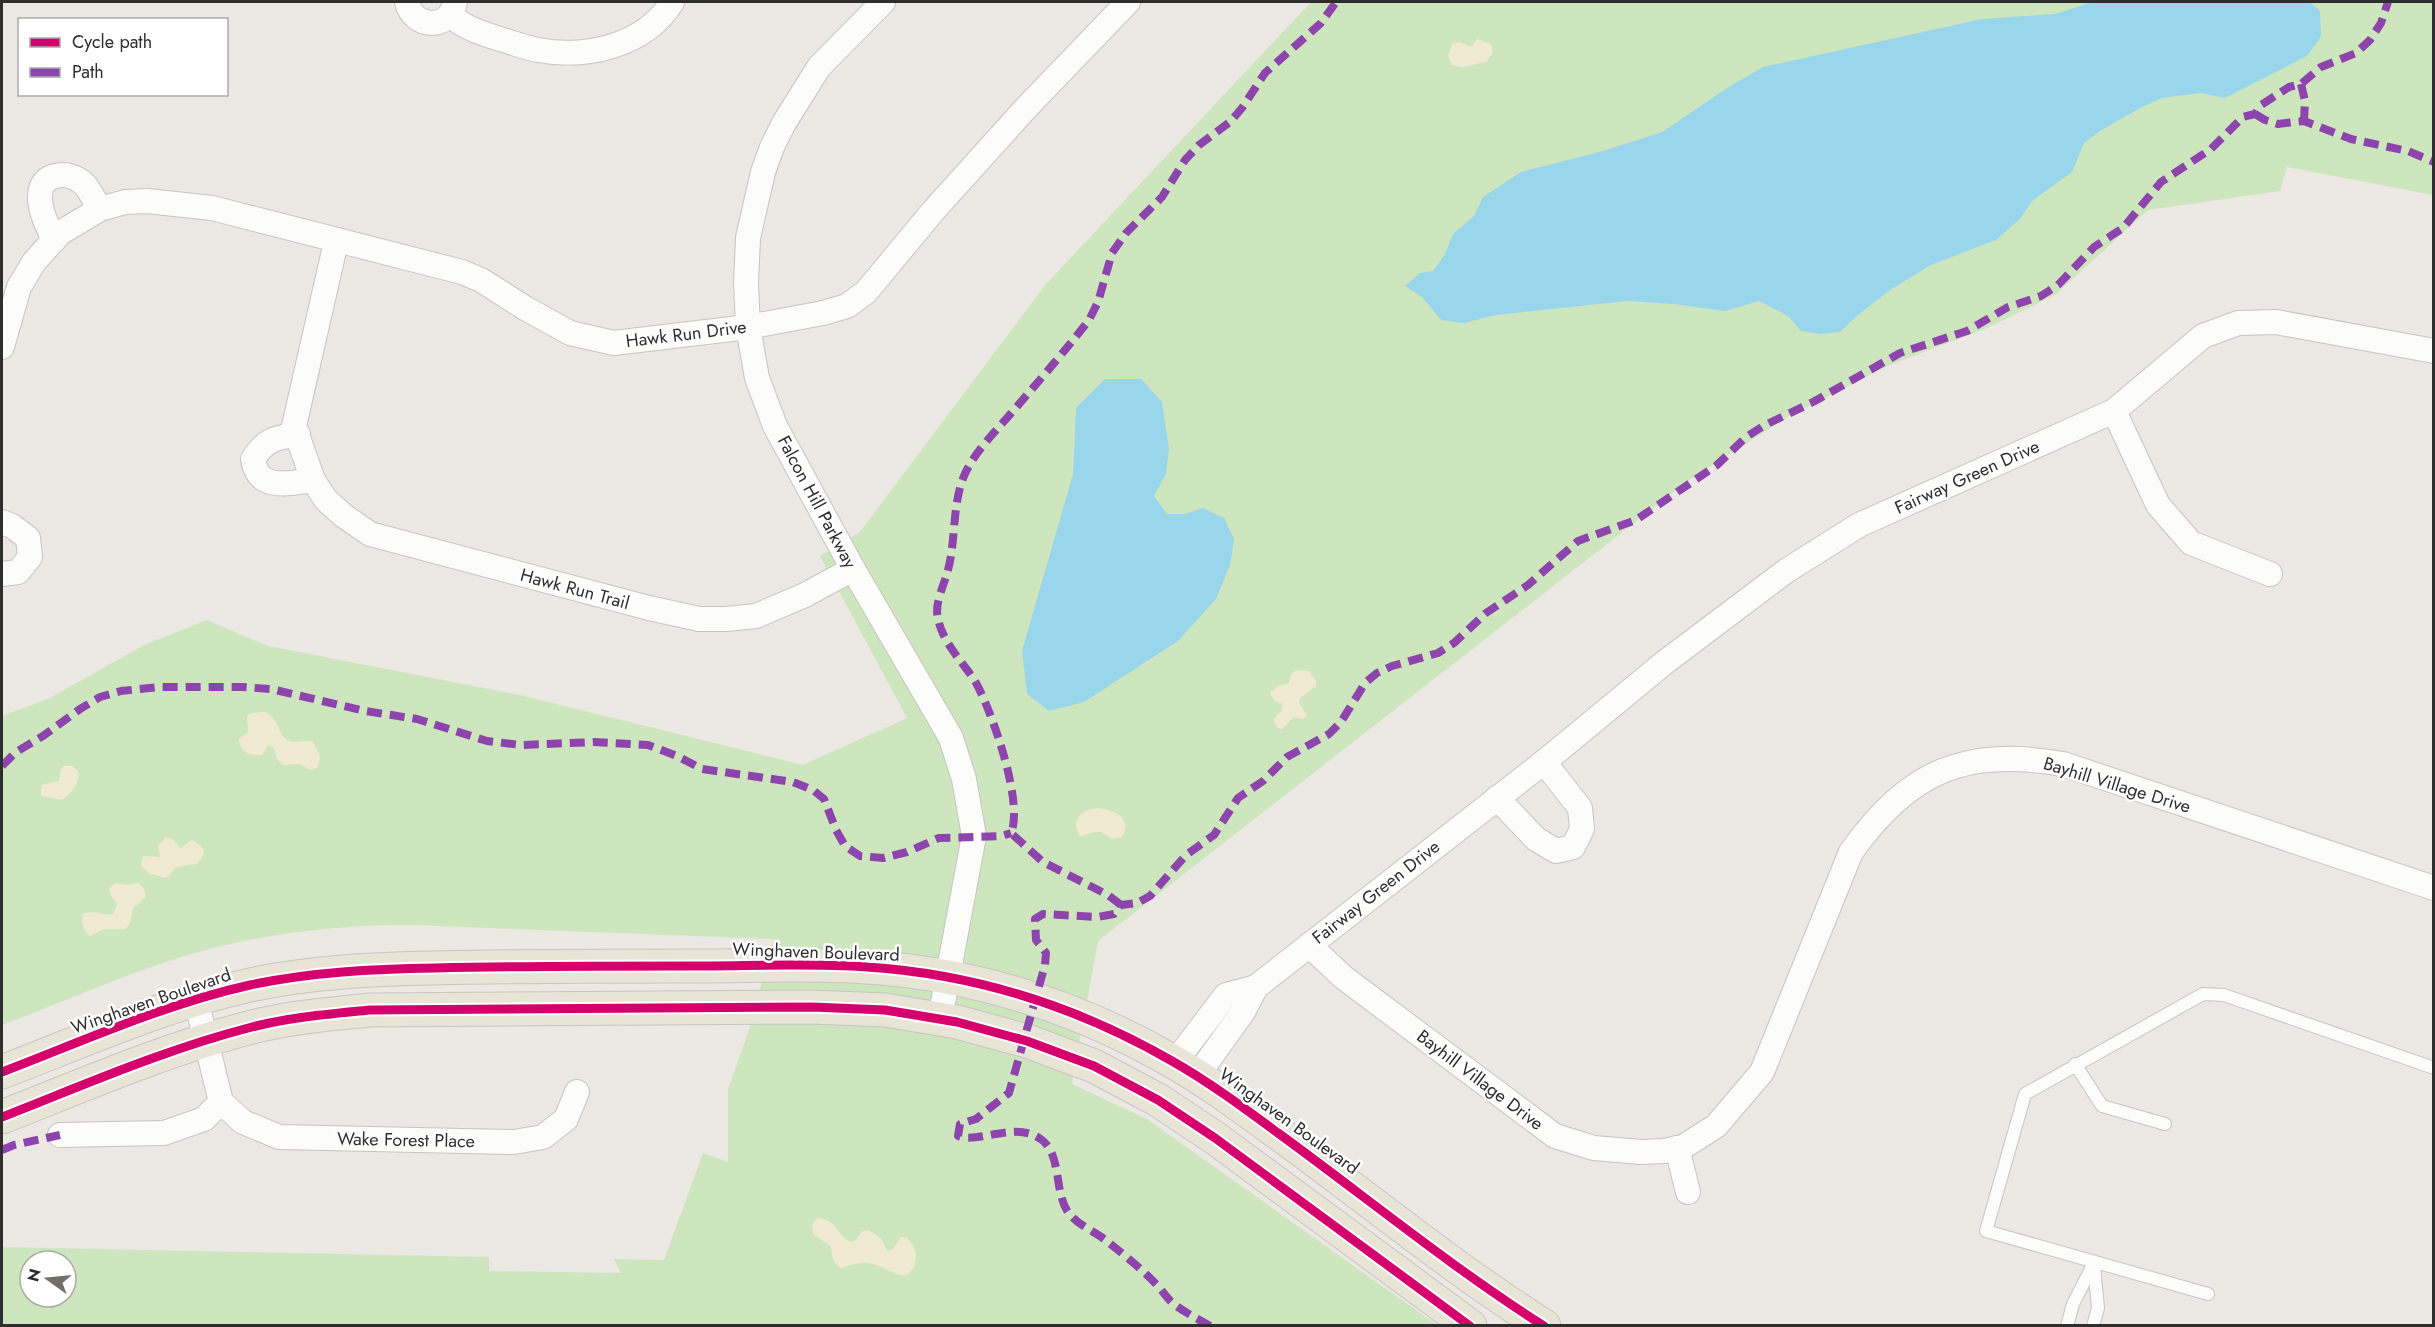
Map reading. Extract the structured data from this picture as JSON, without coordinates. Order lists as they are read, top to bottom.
{
  "streets": {
    "main road": ["Winghaven Boulevard"],
    "street": [
      "Hawk Run Drive",
      "Fairway Green Drive",
      "Falcon Hill Parkway",
      "Hawk Run Trail",
      "Bayhill Village Drive",
      "Wake Forest Place"
    ]
  },
  "crossings": [
    ["Hawk Run Drive", "Falcon Hill Parkway"],
    ["Hawk Run Drive", "Hawk Run Trail"],
    ["Fairway Green Drive", "Bayhill Village Drive"],
    ["Fairway Green Drive", "Winghaven Boulevard"],
    ["Falcon Hill Parkway", "Hawk Run Trail"],
    ["Falcon Hill Parkway", "Winghaven Boulevard"]
  ],
  "legend": ["Cycle path", "Path"],
  "north": "left"
}
